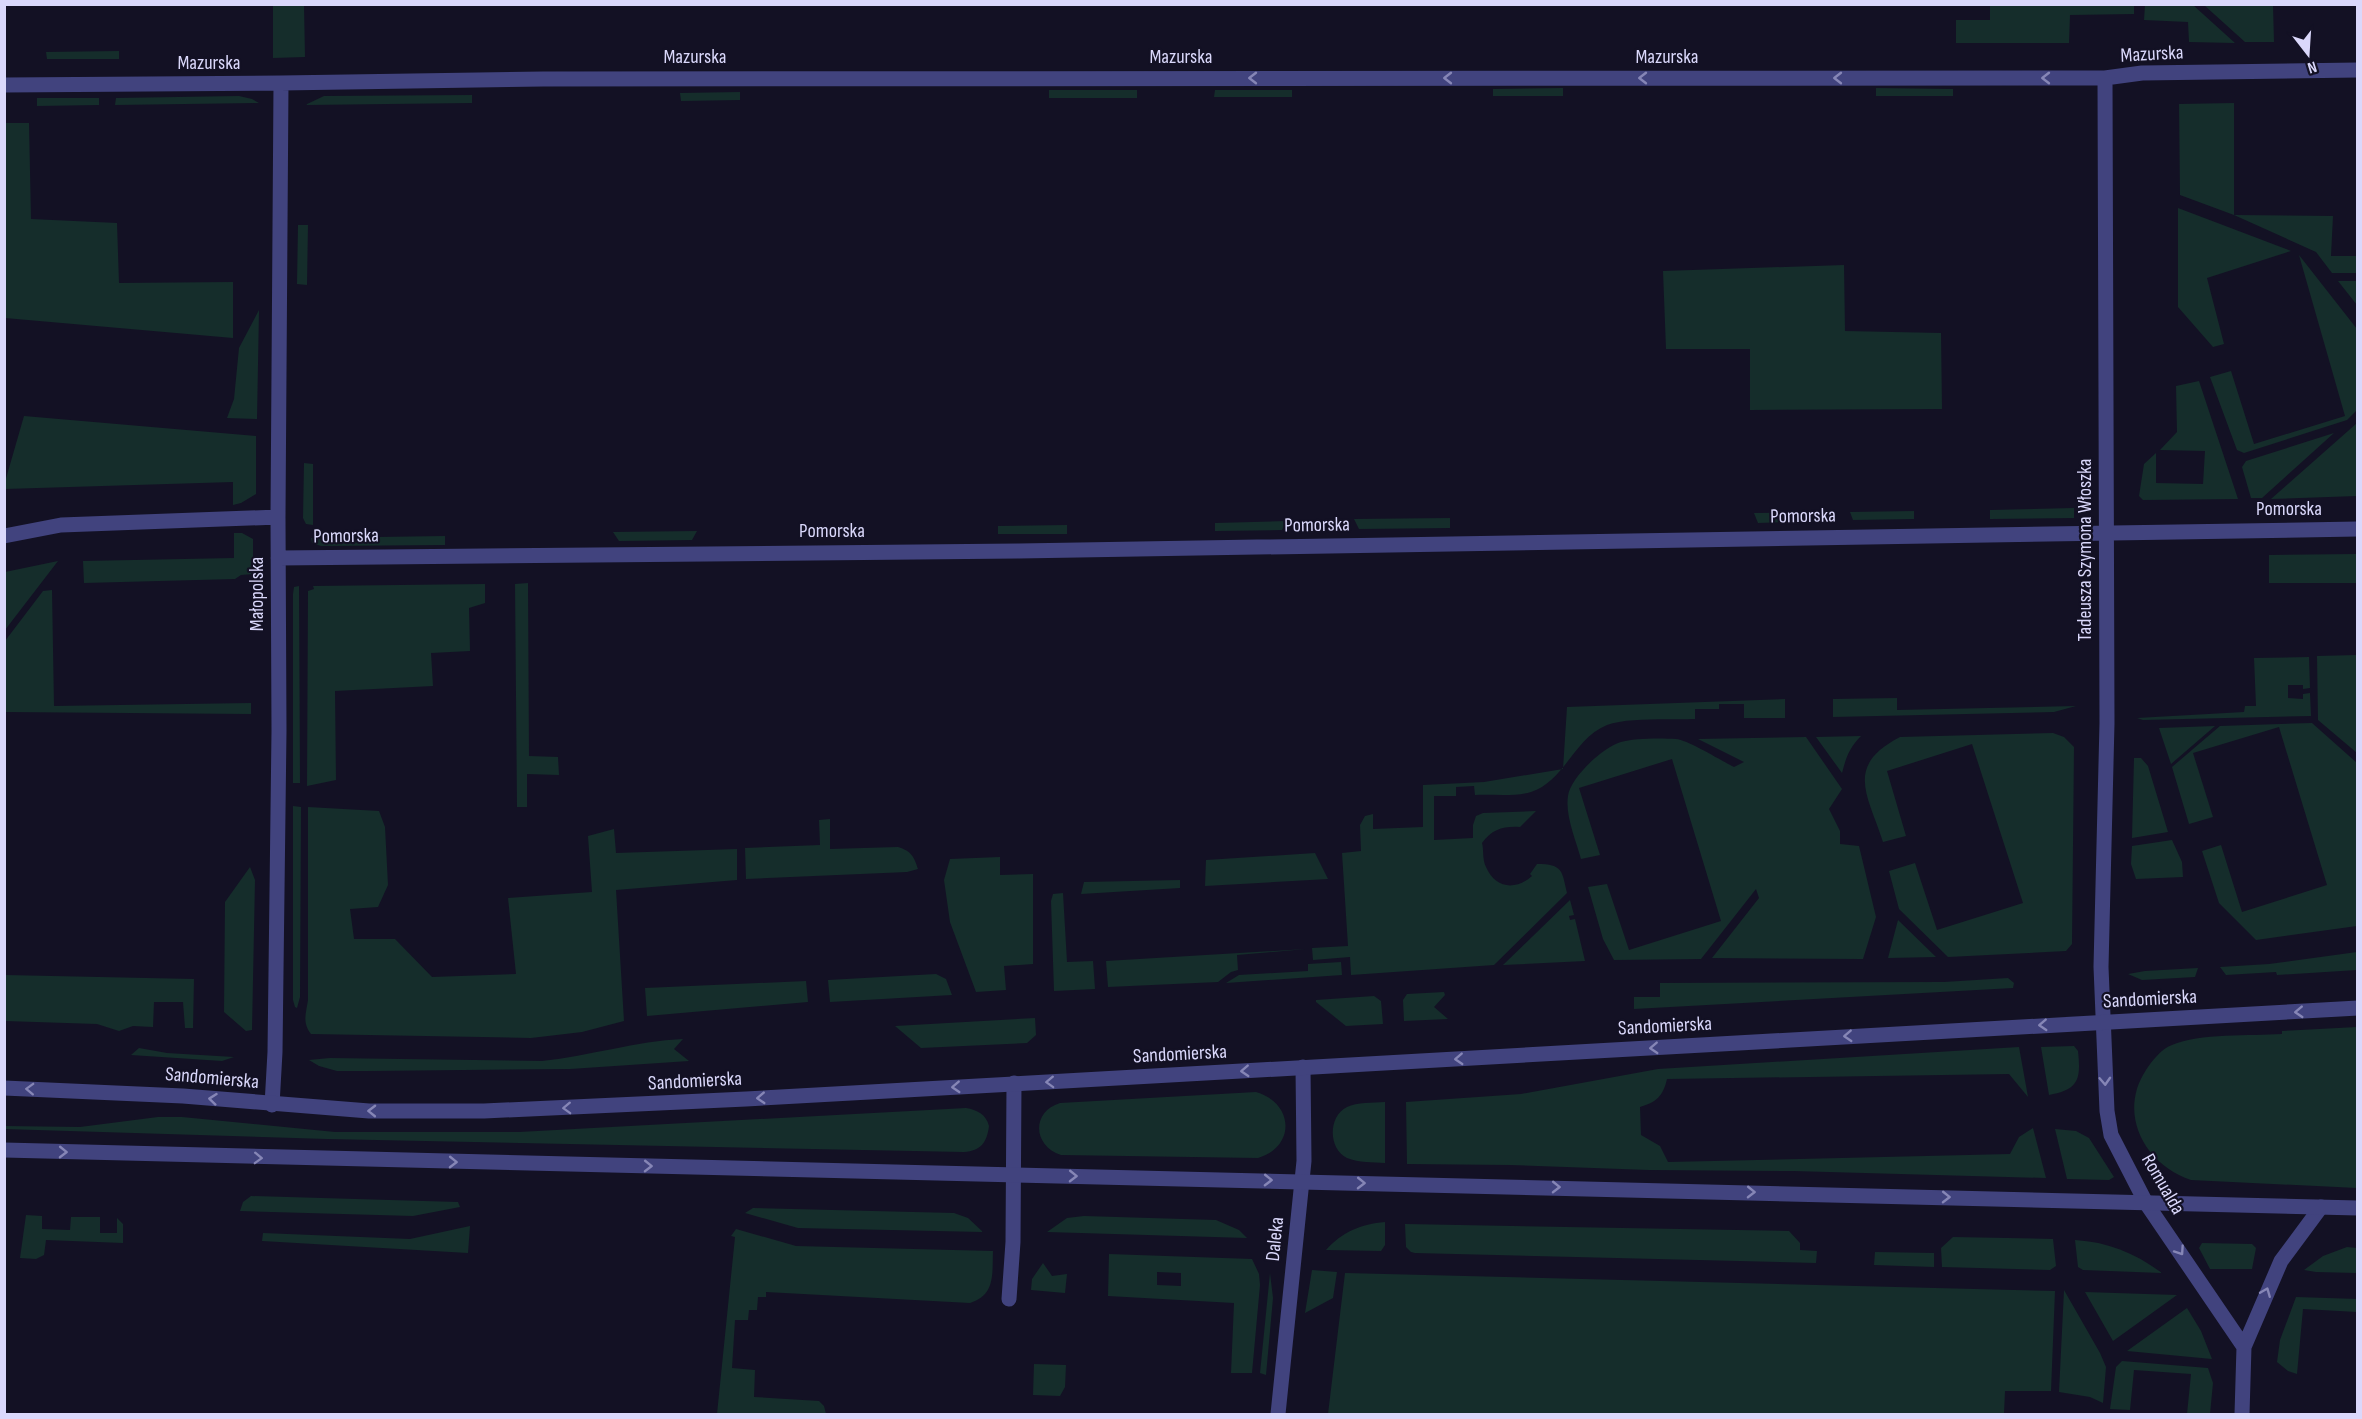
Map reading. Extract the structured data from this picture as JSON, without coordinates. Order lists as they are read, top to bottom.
{
  "streets": {
    "street": [
      "Mazurska",
      "Pomorska",
      "Tadeusza Szymona Włoszka",
      "Małopolska",
      "Sandomierska",
      "Romualda",
      "Daleka"
    ]
  },
  "crossings": [
    ["Mazurska", "Tadeusza Szymona Włoszka"],
    ["Mazurska", "Małopolska"],
    ["Pomorska", "Tadeusza Szymona Włoszka"],
    ["Pomorska", "Małopolska"],
    ["Tadeusza Szymona Włoszka", "Sandomierska"],
    ["Tadeusza Szymona Włoszka", "Romualda"],
    ["Małopolska", "Sandomierska"],
    ["Sandomierska", "Romualda"],
    ["Sandomierska", "Daleka"]
  ],
  "one_way": ["Mazurska", "Romualda"],
  "north": "bottom"
}
